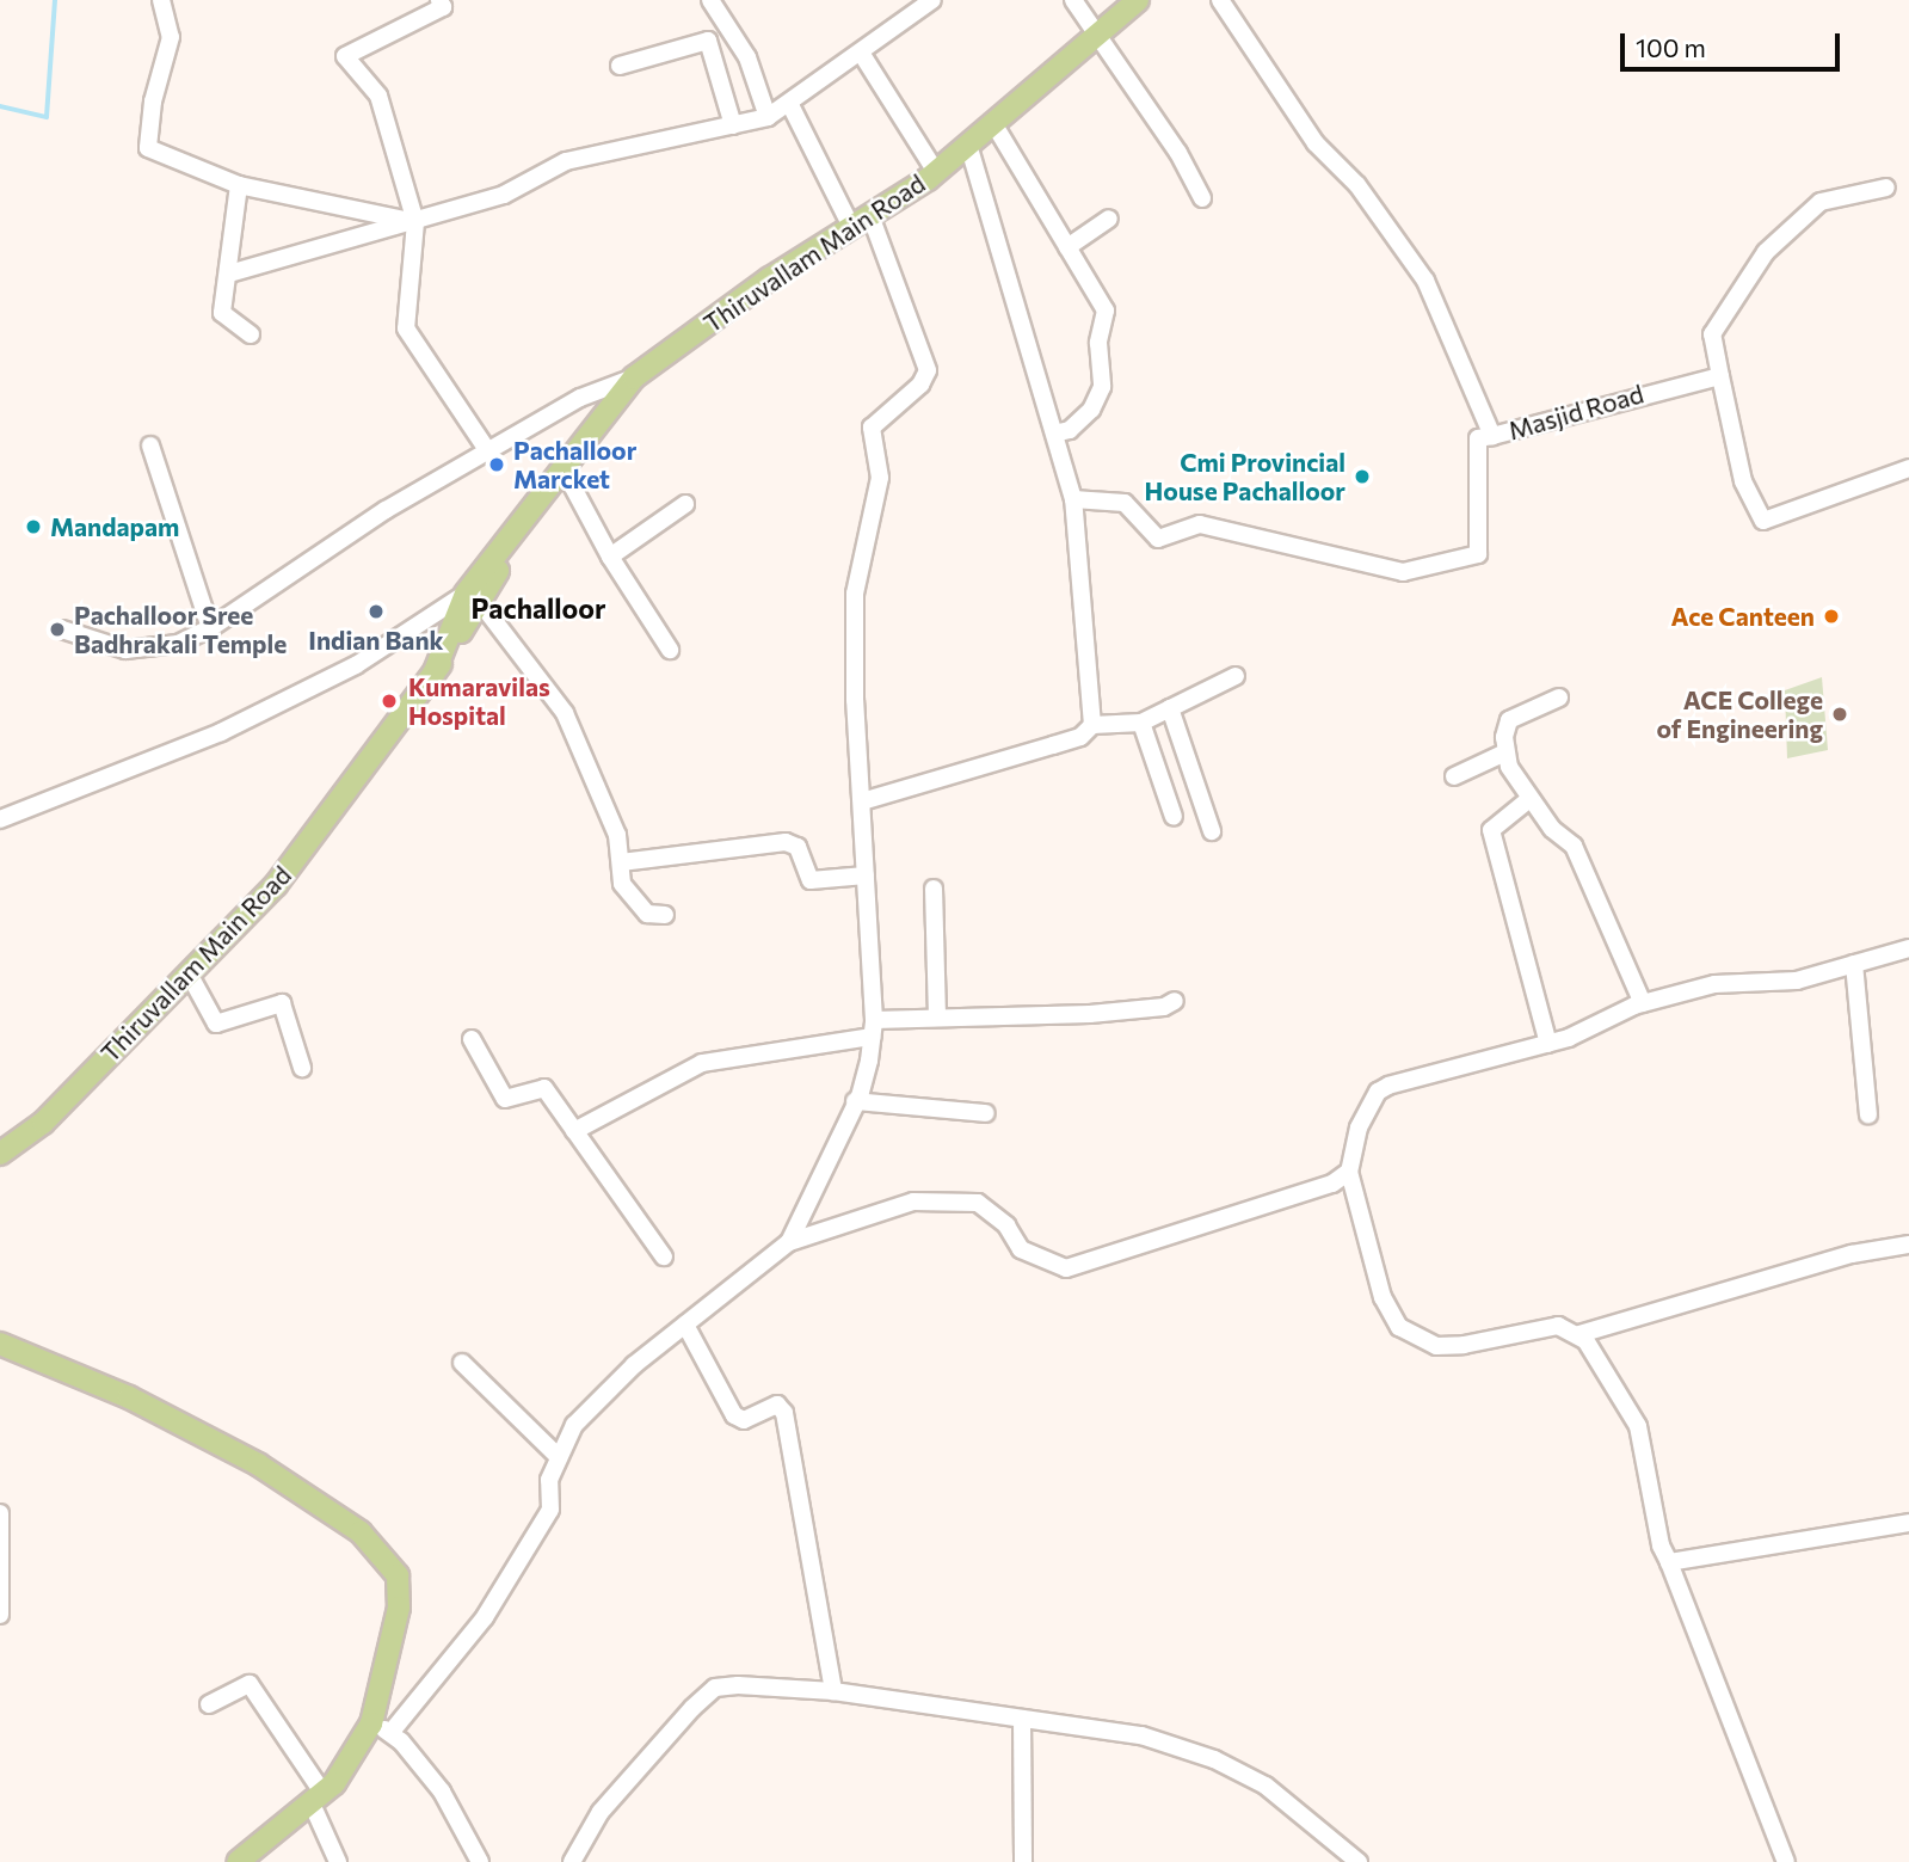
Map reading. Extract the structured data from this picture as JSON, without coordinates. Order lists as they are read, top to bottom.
{
  "streets": {
    "main road": ["Thiruvallam Main Road"],
    "street": ["Masjid Road"]
  },
  "districts": ["Pachalloor"],
  "places": [
    "Pachalloor Marcket",
    "Cmi Provincial House Pachalloor",
    "Mandapam",
    "Indian Bank",
    "Ace Canteen",
    "Pachalloor Sree Badhrakali Temple",
    "Kumaravilas Hospital",
    "ACE College of Engineering"
  ],
  "scale_bar": "100 m"
}
